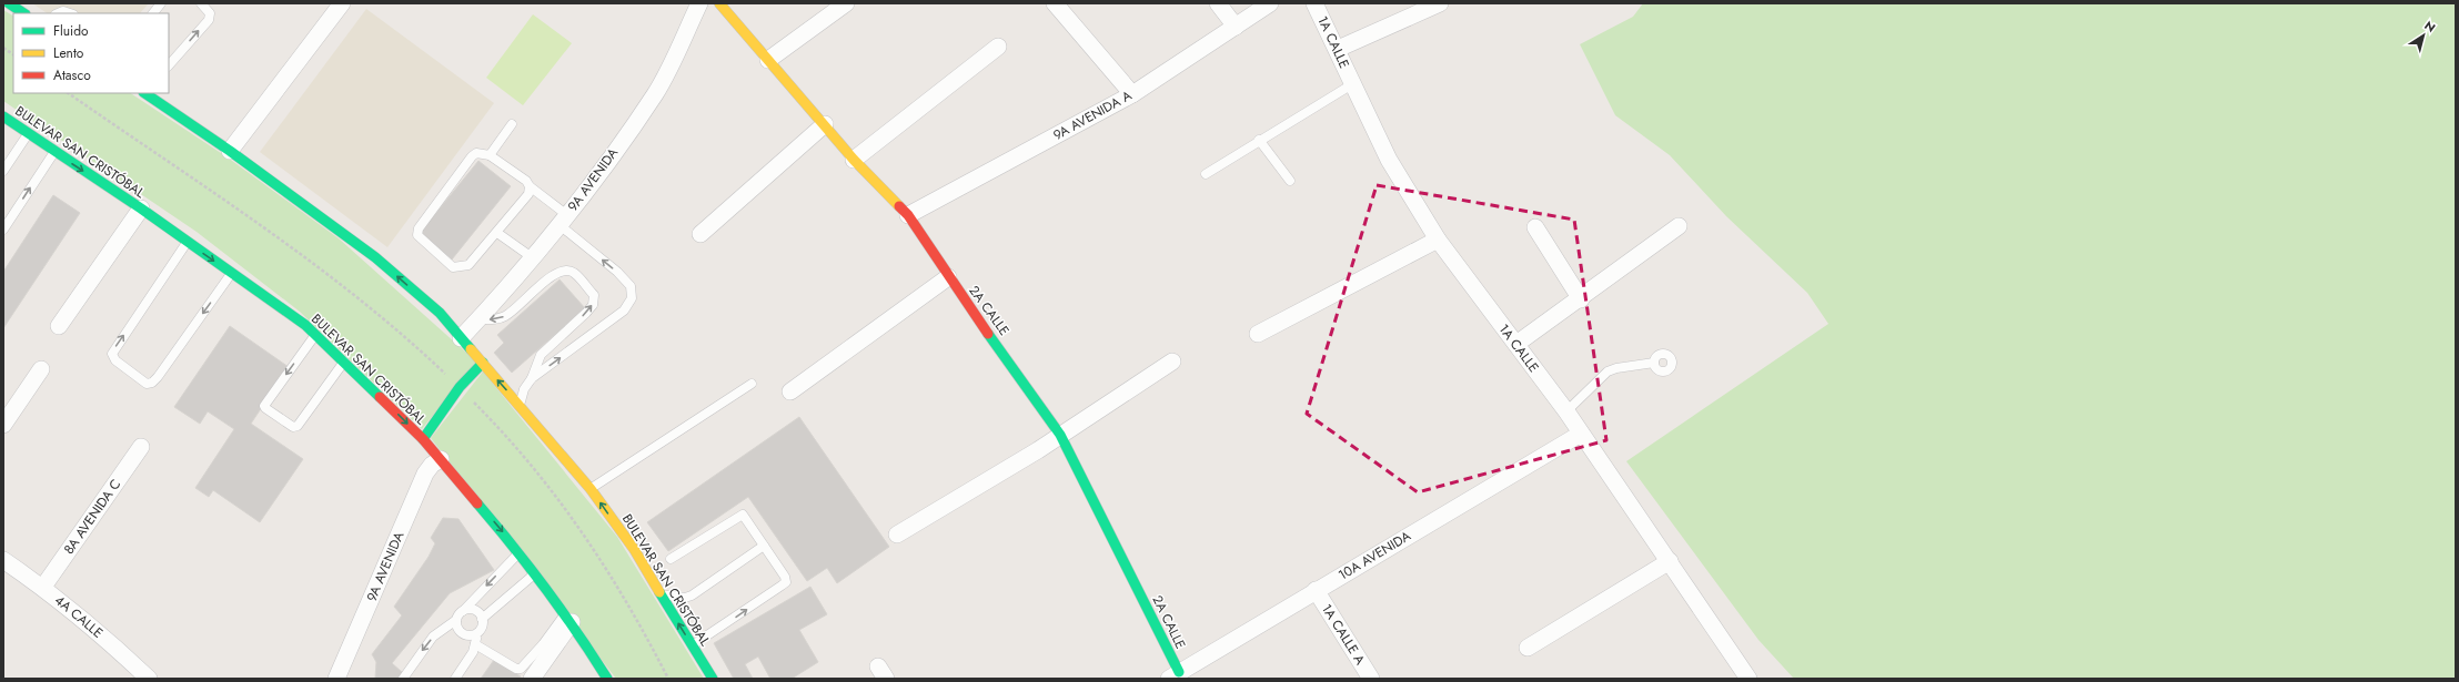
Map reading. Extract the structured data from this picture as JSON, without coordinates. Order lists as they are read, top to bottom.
{
  "streets": {
    "main road": ["BULEVAR SAN CRISTÓBAL", "2A CALLE"],
    "street": [
      "1A CALLE",
      "9A AVENIDA A",
      "9A AVENIDA",
      "8A AVENIDA C",
      "10A AVENIDA",
      "4A CALLE",
      "1A CALLE A"
    ]
  },
  "crossings": [
    ["1A CALLE", "10A AVENIDA"],
    ["9A AVENIDA A", "2A CALLE"],
    ["BULEVAR SAN CRISTÓBAL", "9A AVENIDA"],
    ["2A CALLE", "10A AVENIDA"],
    ["8A AVENIDA C", "4A CALLE"],
    ["10A AVENIDA", "1A CALLE A"]
  ],
  "legend": ["Fluido", "Lento", "Atasco"],
  "north": "top right"
}
